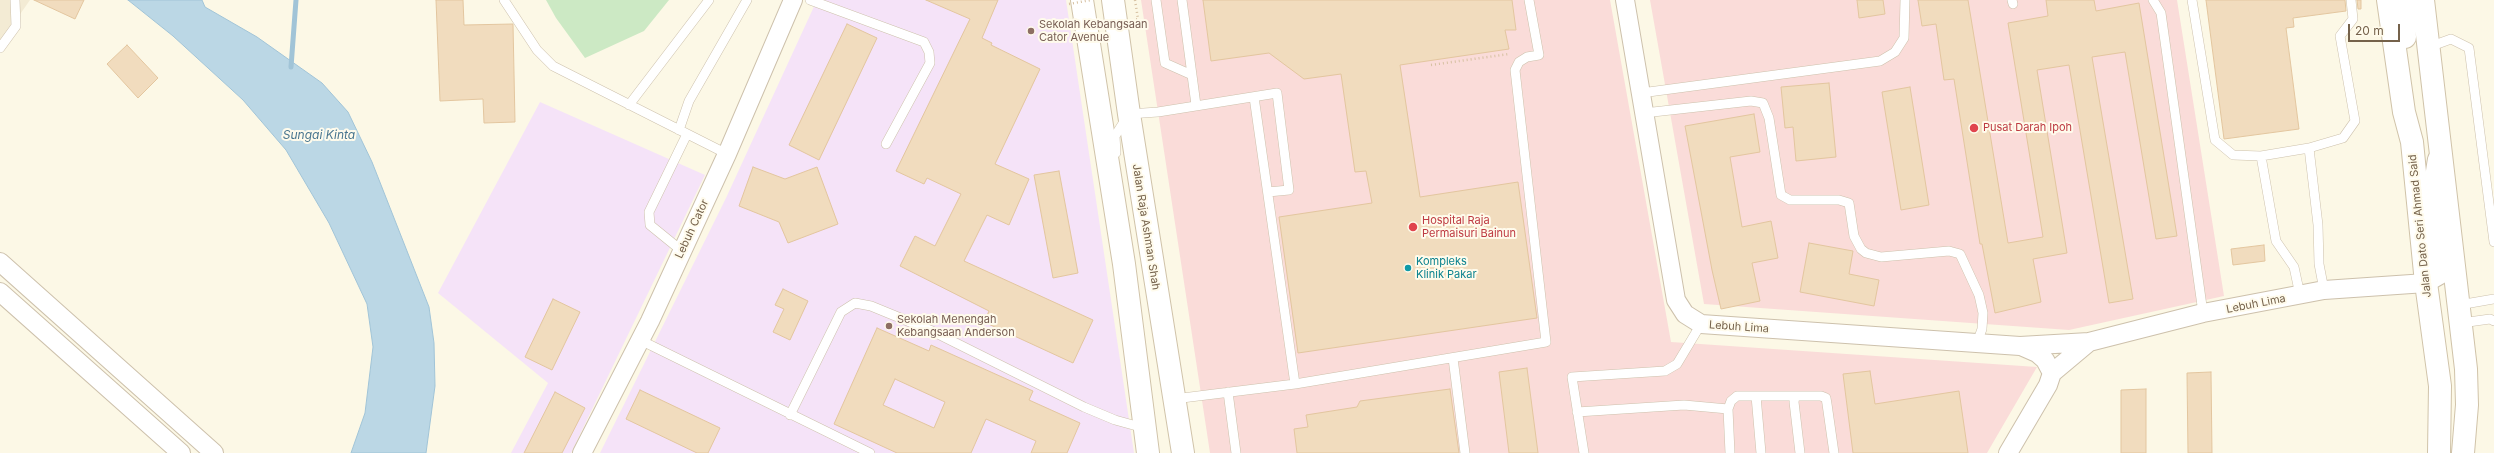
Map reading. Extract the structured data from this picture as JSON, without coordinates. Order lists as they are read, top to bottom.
{
  "streets": {
    "main road": ["Jalan Dato Seri Ahmad Said", "Jalan Raja Ashman Shah"],
    "street": ["Lebuh Cator", "Lebuh Lima"]
  },
  "crossings": [
    ["Jalan Dato Seri Ahmad Said", "Lebuh Lima"]
  ],
  "water": ["Sungai Kinta"],
  "places": [
    "Sekolah Kebangsaan Cator Avenue",
    "Pusat Darah Ipoh",
    "Hospital Raja Permaisuri Bainun",
    "Kompleks Klinik Pakar",
    "Sekolah Menengah Kebangsaan Anderson"
  ],
  "scale_bar": "20 m"
}
